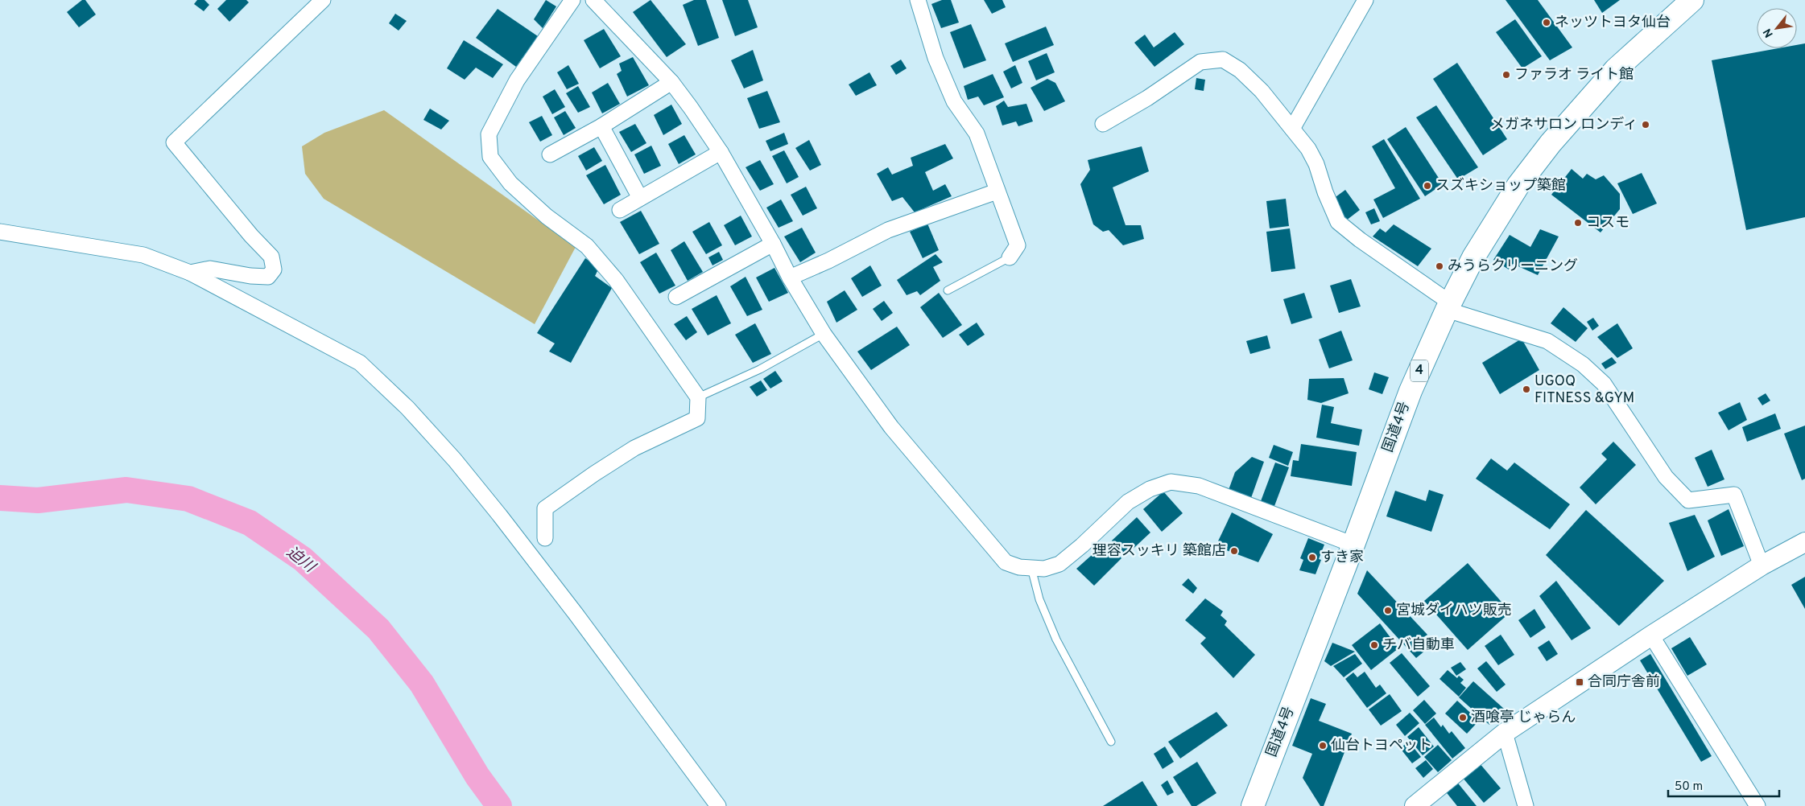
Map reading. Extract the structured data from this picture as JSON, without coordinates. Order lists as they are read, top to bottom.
{
  "streets": {
    "highway": ["4", "国道4号"]
  },
  "water": ["迫川"],
  "places": {
    "other": [
      "ネッツトヨタ仙台",
      "ファラオ ライト館",
      "メガネサロン ロンディ",
      "スズキショップ築館",
      "コスモ",
      "みうらクリーニング",
      "UGOQ FITNESS &GYM",
      "理容スッキリ 築館店",
      "すき家",
      "宮城ダイハツ販売",
      "チバ自動車",
      "酒喰亭 じゃらん",
      "仙台トヨペット"
    ],
    "transit": ["合同庁舎前"]
  },
  "scale_bar": "50 m",
  "north": "bottom left"
}
